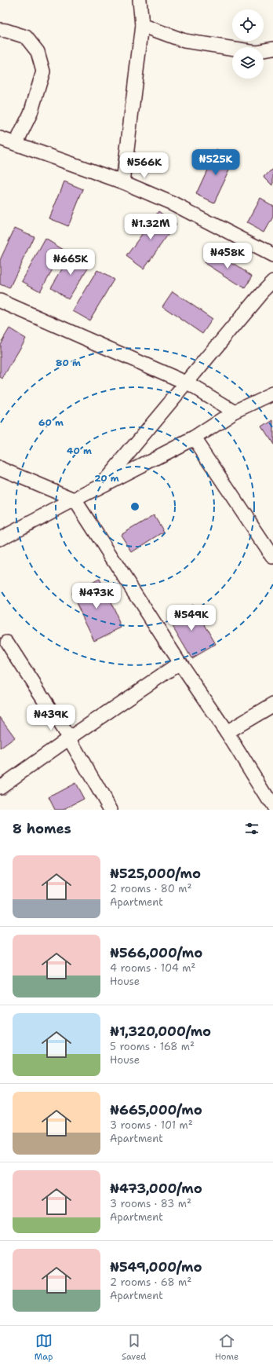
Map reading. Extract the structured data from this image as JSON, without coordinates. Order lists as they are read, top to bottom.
{
  "page": {
    "price": [
      "₦525K",
      "₦566K",
      "₦1.32M",
      "₦458K",
      "₦665K",
      "₦473K",
      "₦549K",
      "₦439K"
    ],
    "heading": "8 homes",
    "list": [
      {
        "name": "₦525,000/mo",
        "note": "2 rooms · 80 m² · Apartment"
      },
      {
        "name": "₦566,000/mo",
        "note": "4 rooms · 104 m² · House"
      },
      {
        "name": "₦1,320,000/mo",
        "note": "5 rooms · 168 m² · House"
      },
      {
        "name": "₦665,000/mo",
        "note": "3 rooms · 101 m² · Apartment"
      },
      {
        "name": "₦473,000/mo",
        "note": "3 rooms · 83 m² · Apartment"
      },
      {
        "name": "₦549,000/mo",
        "note": "2 rooms · 68 m² · Apartment"
      }
    ],
    "tabs": ["Map", "Saved", "Home"]
  },
  "rings": [
    "80 m",
    "60 m",
    "40 m",
    "20 m"
  ]
}
